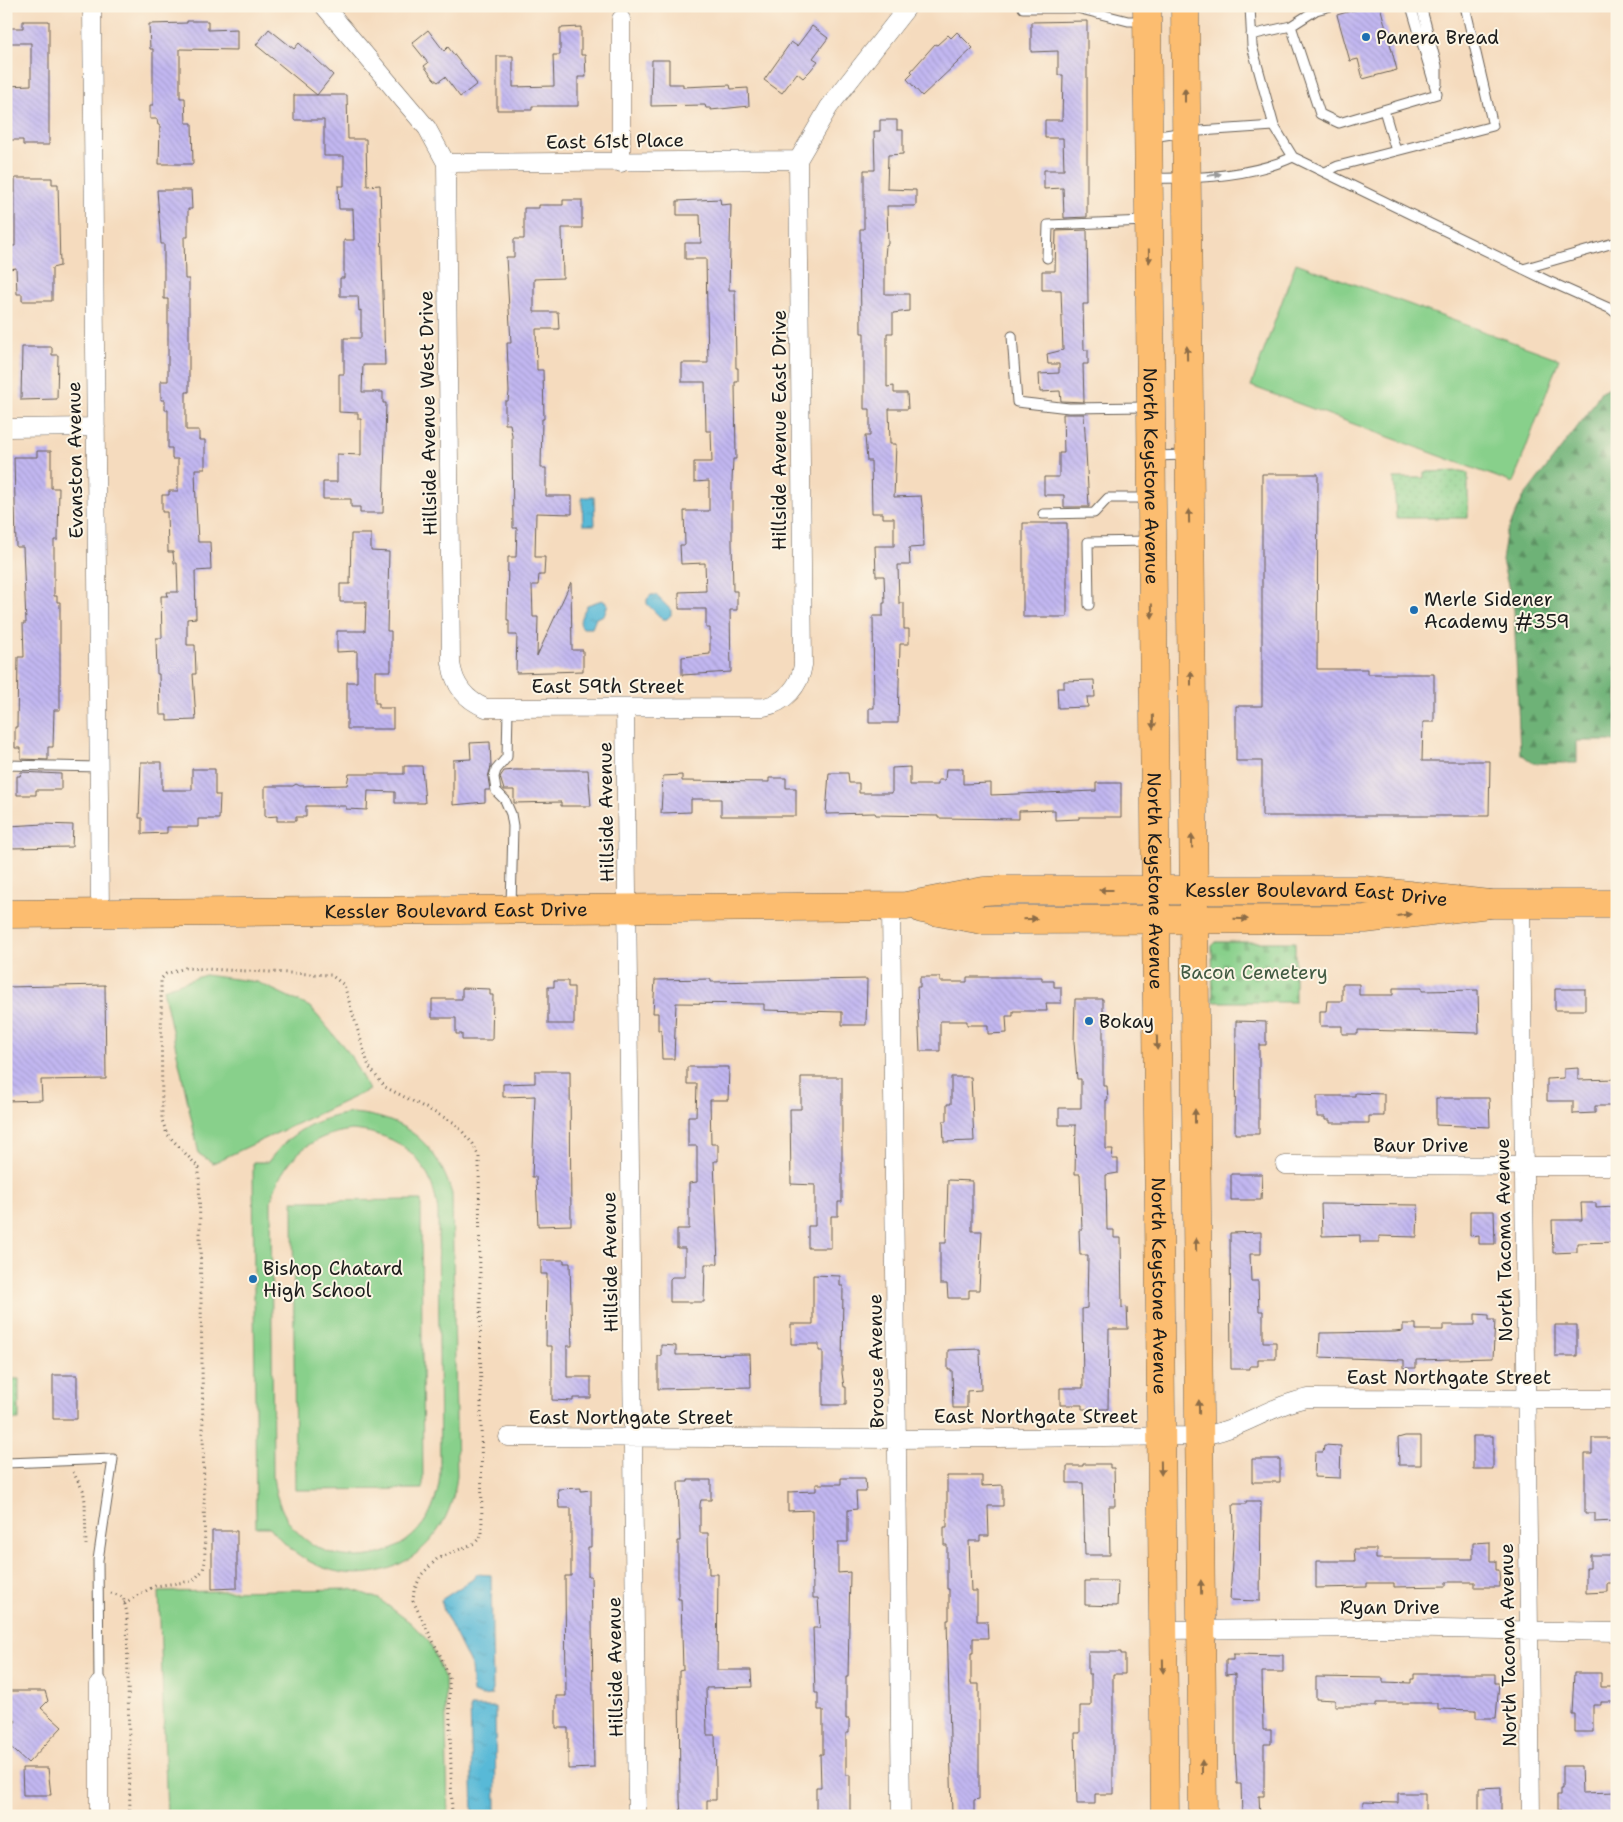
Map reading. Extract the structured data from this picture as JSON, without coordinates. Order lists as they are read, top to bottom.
{
  "streets": {
    "main road": ["North Keystone Avenue", "Kessler Boulevard East Drive"],
    "street": [
      "East 61st Place",
      "Hillside Avenue West Drive",
      "Hillside Avenue East Drive",
      "Evanston Avenue",
      "East 59th Street",
      "Hillside Avenue",
      "Baur Drive",
      "North Tacoma Avenue",
      "Brouse Avenue",
      "East Northgate Street",
      "Ryan Drive"
    ]
  },
  "crossings": [
    ["East 61st Place", "Hillside Avenue West Drive"],
    ["East 61st Place", "Hillside Avenue East Drive"],
    ["Hillside Avenue West Drive", "East 59th Street"],
    ["Hillside Avenue East Drive", "East 59th Street"],
    ["Evanston Avenue", "Kessler Boulevard East Drive"],
    ["North Keystone Avenue", "Kessler Boulevard East Drive"],
    ["North Keystone Avenue", "East Northgate Street"],
    ["North Keystone Avenue", "Ryan Drive"],
    ["East 59th Street", "Hillside Avenue"],
    ["Hillside Avenue", "Kessler Boulevard East Drive"],
    ["Hillside Avenue", "East Northgate Street"],
    ["Kessler Boulevard East Drive", "North Tacoma Avenue"],
    ["Kessler Boulevard East Drive", "Brouse Avenue"],
    ["Baur Drive", "North Tacoma Avenue"],
    ["North Tacoma Avenue", "East Northgate Street"],
    ["North Tacoma Avenue", "Ryan Drive"],
    ["Brouse Avenue", "East Northgate Street"]
  ],
  "parks": ["Bacon Cemetery"],
  "places": [
    "Panera Bread",
    "Merle Sidener Academy #359",
    "Bokay",
    "Bishop Chatard High School"
  ]
}
